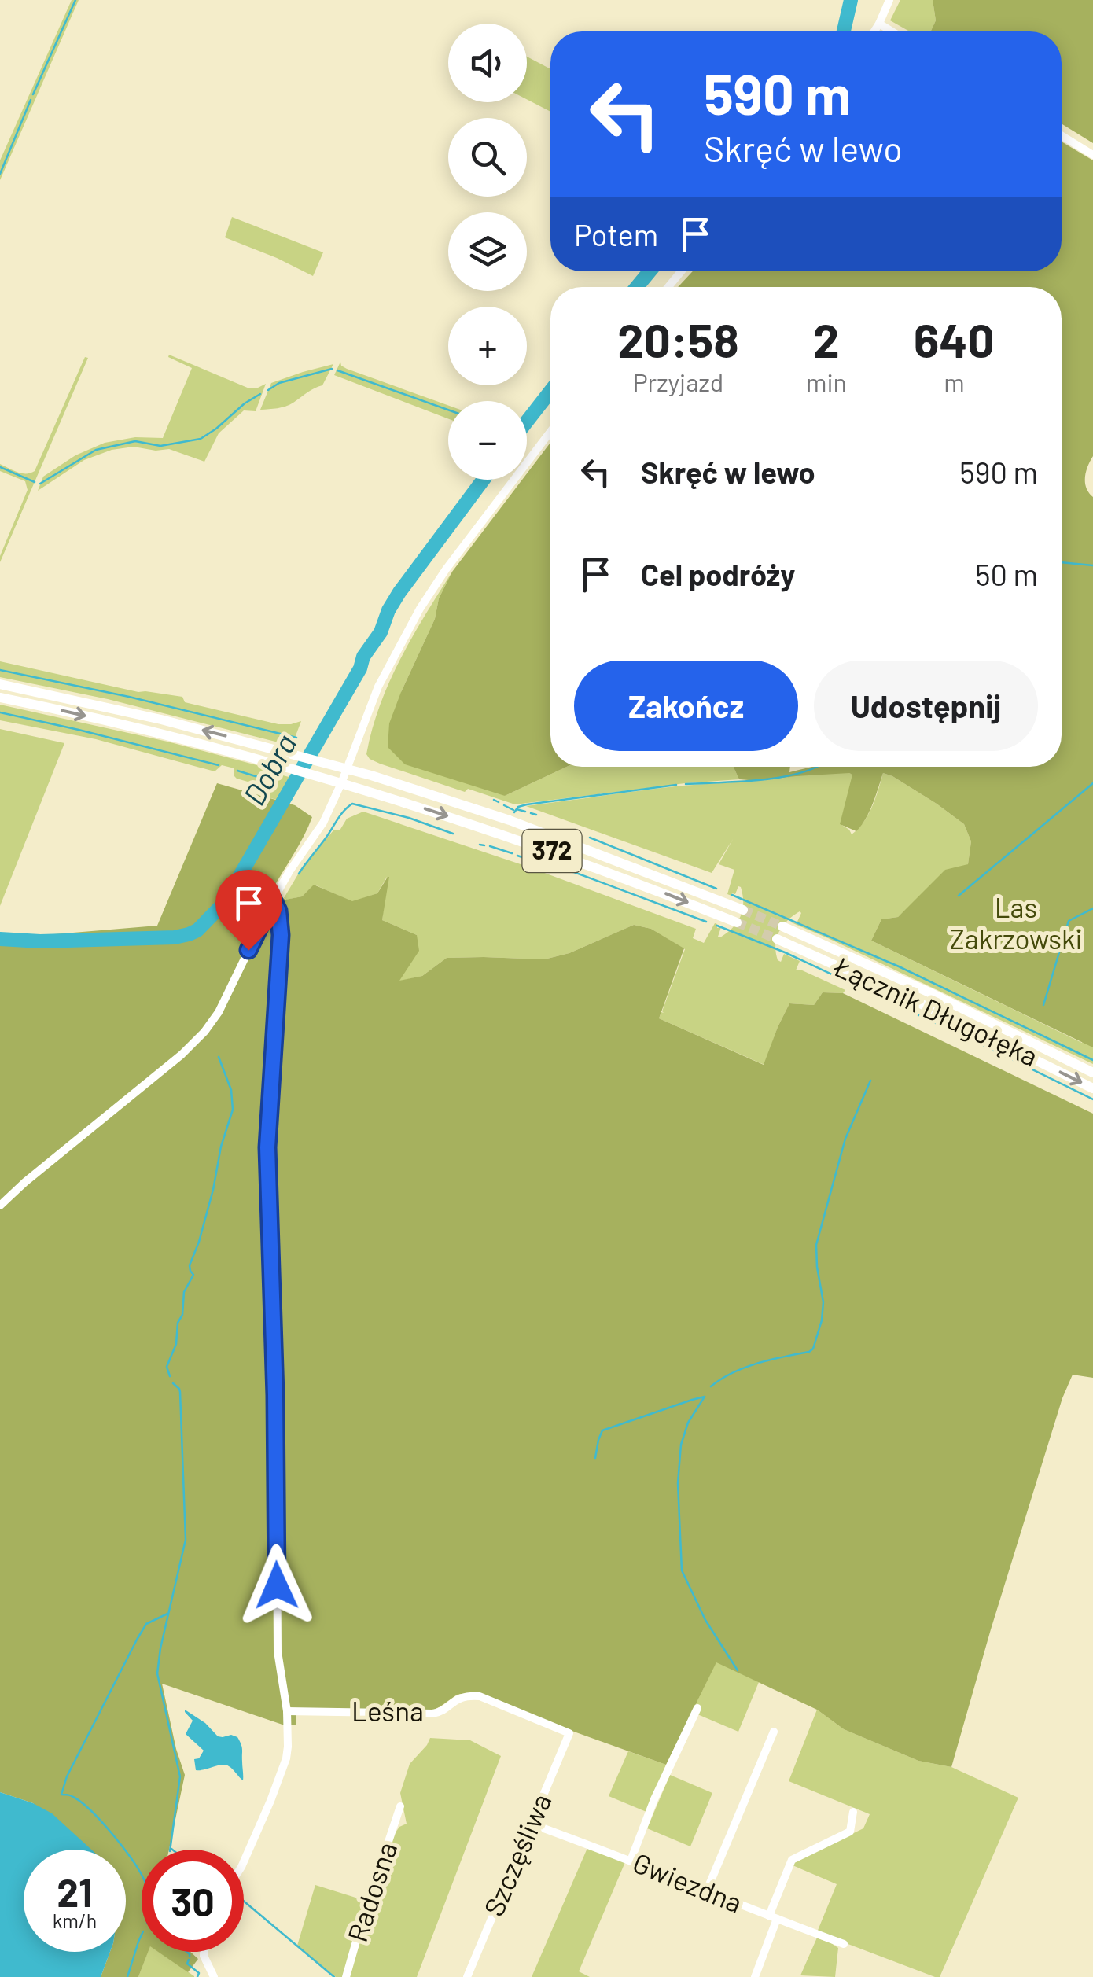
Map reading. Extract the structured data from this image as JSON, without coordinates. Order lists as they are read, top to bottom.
{
  "streets": {
    "main road": ["372", "Łącznik Długołęka"],
    "street": [
      "Leśna",
      "Szczęśliwa",
      "Gwiezdna",
      "Radosna"
    ]
  },
  "crossings": [
    ["Leśna", "Szczęśliwa"],
    ["Szczęśliwa", "Gwiezdna"]
  ],
  "water": ["Dobra"],
  "parks": ["Las Zakrzowski"],
  "page": {
    "map_buttons": ["+", "−"],
    "turn": ["590 m", "Skręć w lewo"],
    "then": "Potem",
    "eta": [
      "20:58",
      "Przyjazd",
      "2",
      "min",
      "640",
      "m"
    ],
    "list": [
      {
        "name": "Skręć w lewo",
        "value": "590 m"
      },
      {
        "name": "Cel podróży",
        "value": "50 m"
      }
    ],
    "buttons": ["Zakończ", "Udostępnij"],
    "speed": "21 km/h",
    "limit": "30"
  }
}
